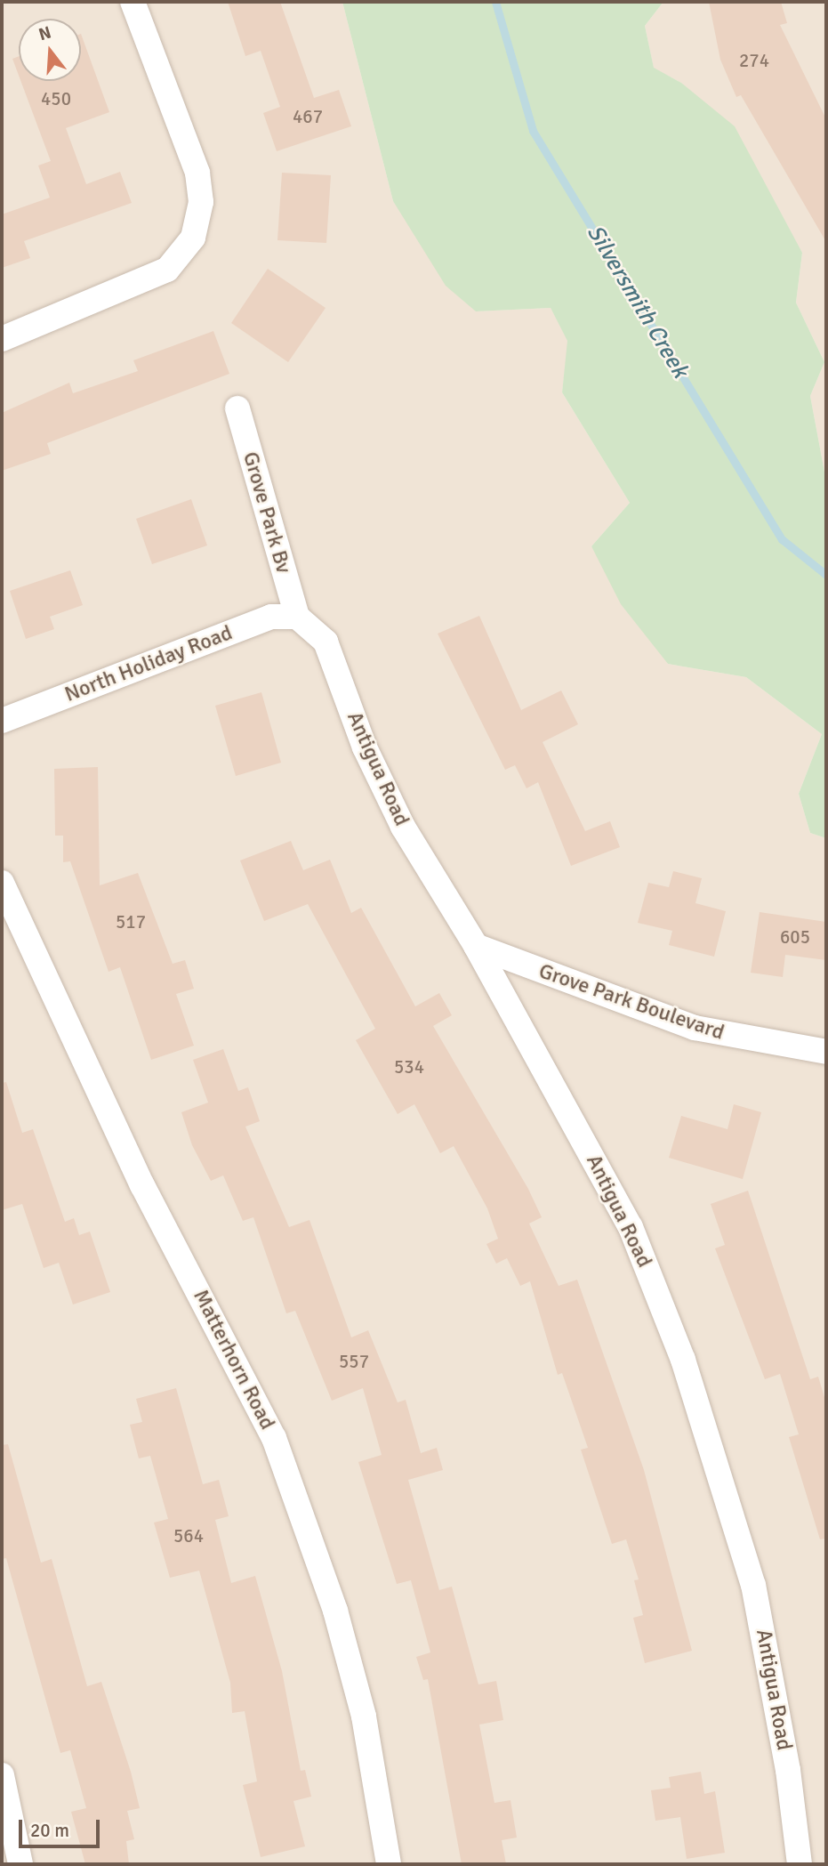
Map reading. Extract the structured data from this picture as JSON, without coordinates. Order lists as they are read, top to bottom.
{
  "streets": {
    "street": [
      "Grove Park Bv",
      "North Holiday Road",
      "Antigua Road",
      "Grove Park Boulevard",
      "Matterhorn Road"
    ]
  },
  "crossings": [
    ["Grove Park Bv", "North Holiday Road"],
    ["Grove Park Bv", "Antigua Road"],
    ["North Holiday Road", "Antigua Road"],
    ["Antigua Road", "Grove Park Boulevard"]
  ],
  "water": ["Silversmith Creek"],
  "house_numbers": [
    "274",
    "450",
    "467",
    "517",
    "605",
    "534",
    "557",
    "564"
  ],
  "scale_bar": "20 m",
  "north": "top"
}
